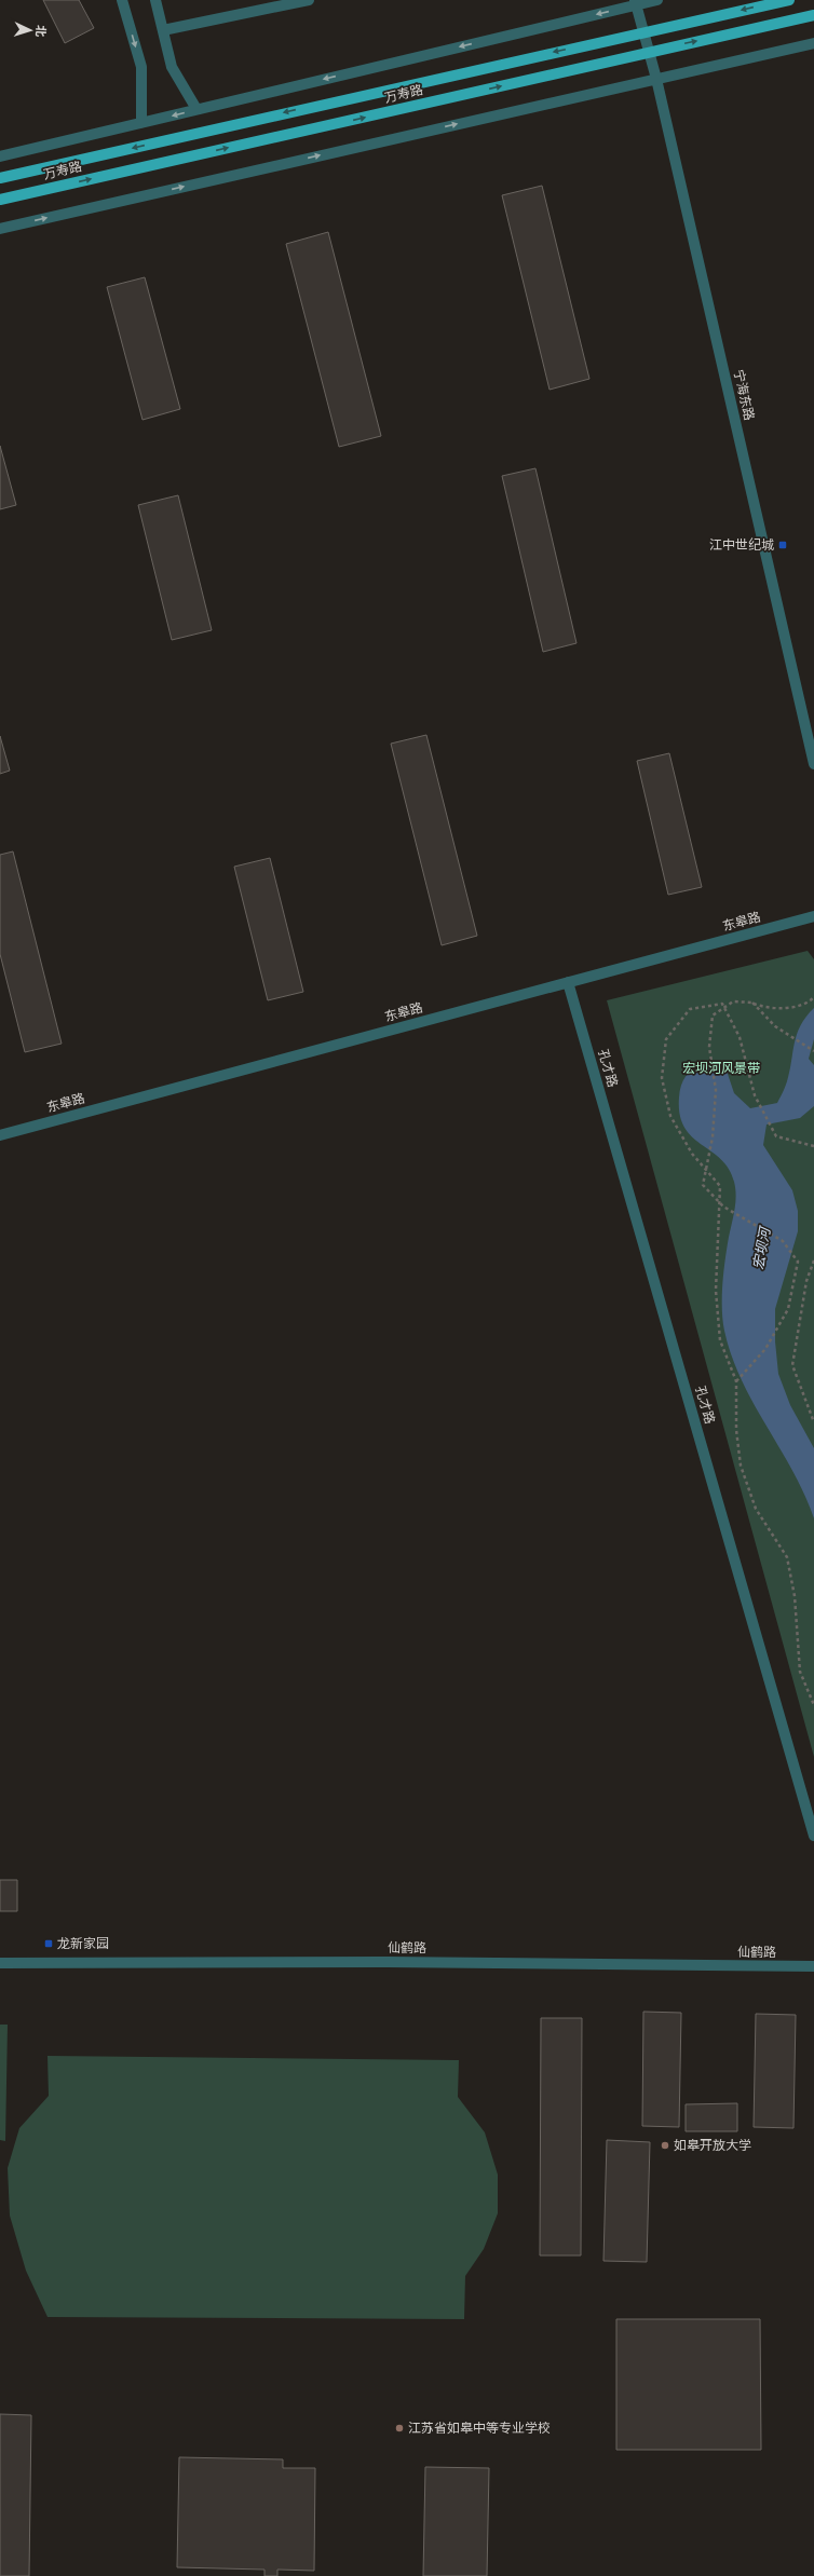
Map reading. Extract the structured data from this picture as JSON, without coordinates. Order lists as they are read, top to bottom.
{
  "streets": {
    "main road": ["万寿路"],
    "street": [
      "宁海东路",
      "东皋路",
      "孔才路",
      "仙鹤路"
    ]
  },
  "crossings": [
    ["万寿路", "宁海东路"],
    ["东皋路", "孔才路"]
  ],
  "water": ["宏坝河"],
  "parks": ["宏坝河风景带"],
  "places": {
    "transit": ["江中世纪城", "龙新家园"],
    "other": ["如皋开放大学", "江苏省如皋中等专业学校"]
  },
  "north": "right"
}
